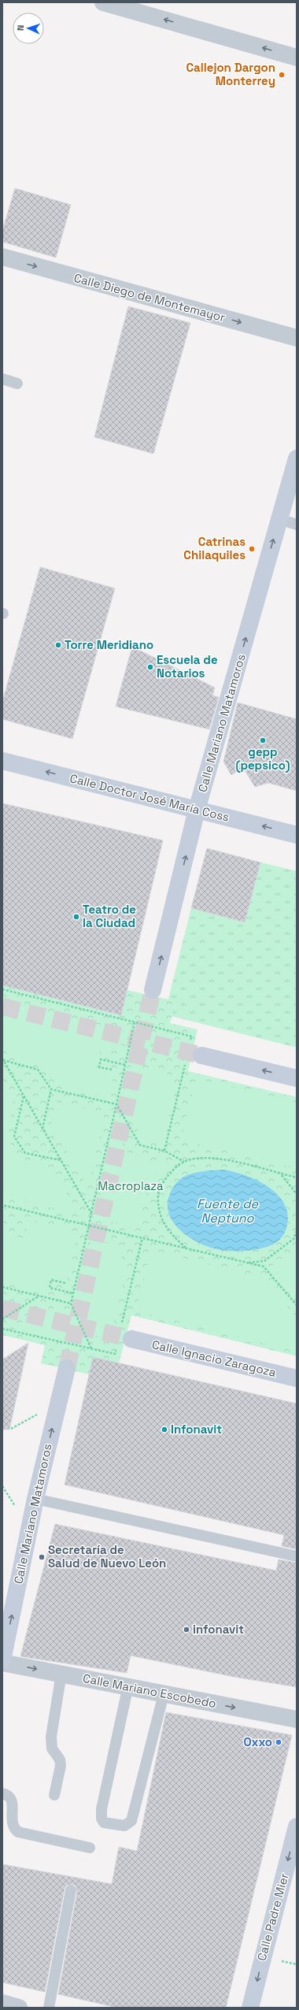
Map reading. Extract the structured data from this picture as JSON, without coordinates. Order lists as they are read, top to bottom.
{
  "streets": {
    "street": [
      "Calle Diego de Montemayor",
      "Calle Mariano Matamoros",
      "Calle Doctor José María Coss",
      "Calle Ignacio Zaragoza",
      "Calle Mariano Escobedo",
      "Calle Padre Mier"
    ]
  },
  "crossings": [
    ["Calle Mariano Matamoros", "Calle Doctor José María Coss"]
  ],
  "one_way": [
    "Calle Diego de Montemayor",
    "Calle Mariano Matamoros",
    "Calle Doctor José María Coss",
    "Calle Mariano Escobedo",
    "Calle Padre Mier"
  ],
  "water": ["Fuente de Neptuno"],
  "parks": ["Macroplaza"],
  "places": [
    "Callejon Dargon Monterrey",
    "Catrinas Chilaquiles",
    "Torre Meridiano",
    "Escuela de Notarios",
    "gepp (pepsico)",
    "Teatro de la Ciudad",
    "Infonavit",
    "Secretaría de Salud de Nuevo León",
    "infonavit",
    "Oxxo"
  ],
  "north": "left"
}
